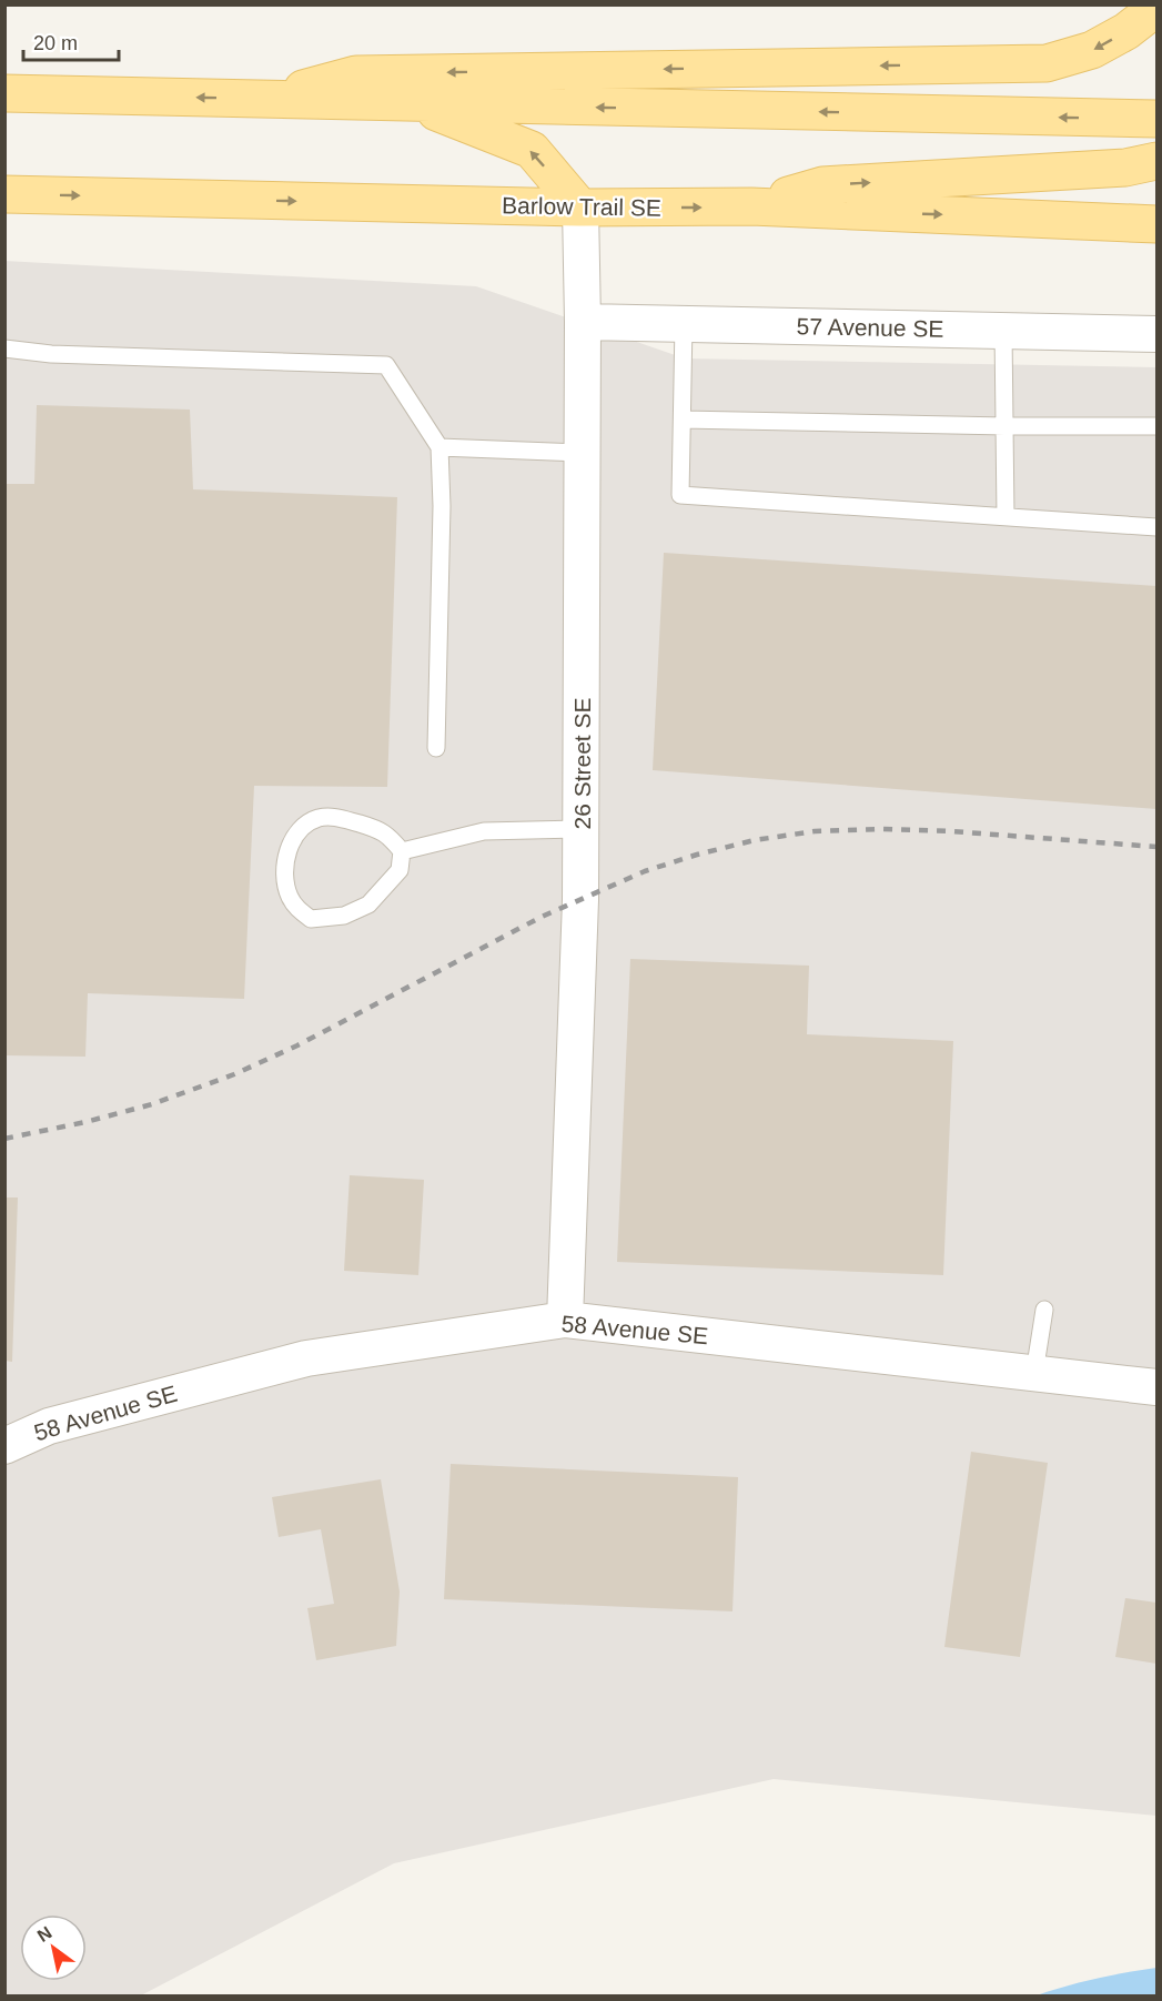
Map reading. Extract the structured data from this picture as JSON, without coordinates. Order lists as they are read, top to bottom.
{
  "streets": {
    "main road": ["Barlow Trail SE"],
    "street": ["57 Avenue SE", "26 Street SE", "58 Avenue SE"]
  },
  "crossings": [
    ["Barlow Trail SE", "26 Street SE"],
    ["57 Avenue SE", "26 Street SE"],
    ["26 Street SE", "58 Avenue SE"]
  ],
  "scale_bar": "20 m",
  "north": "top left"
}
